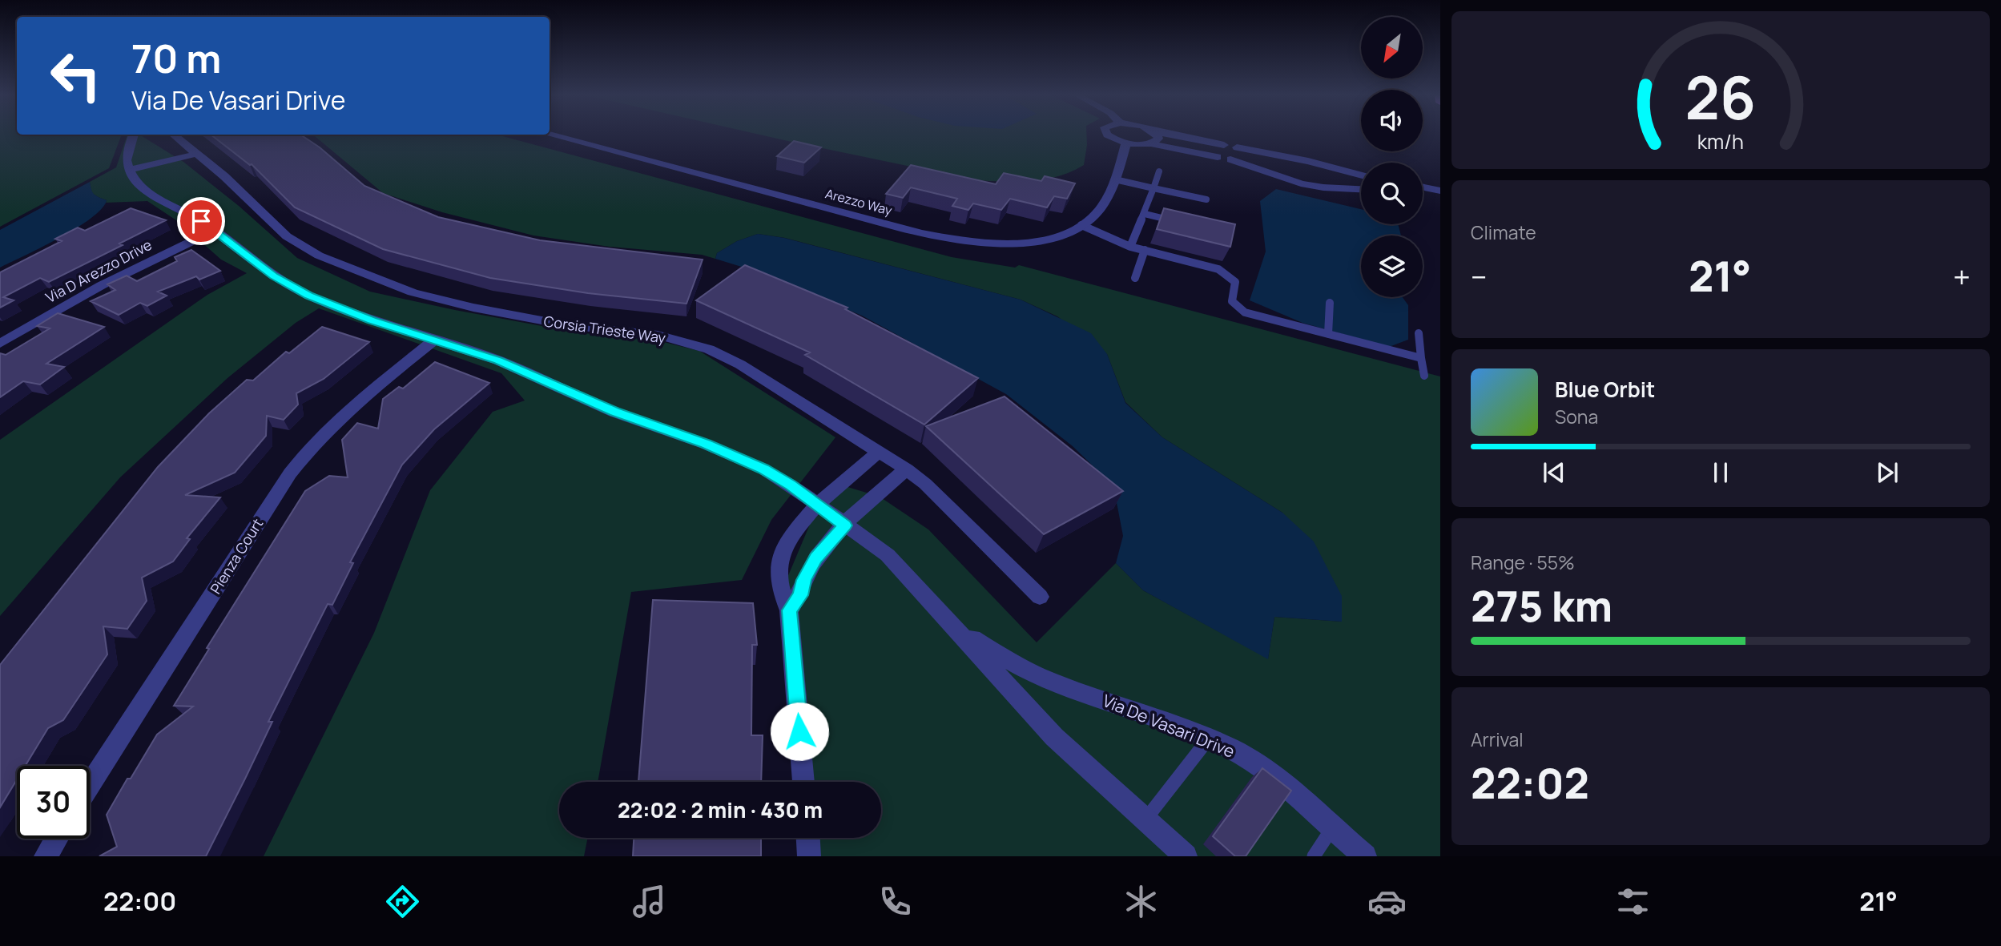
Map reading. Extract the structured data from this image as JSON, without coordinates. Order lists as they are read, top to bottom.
{
  "streets": {
    "street": [
      "Arezzo Way",
      "Via D Arezzo Drive",
      "Corsia Trieste Way",
      "Pienza Court",
      "Via De Vasari Drive"
    ]
  },
  "crossings": [
    ["Via D Arezzo Drive", "Via De Vasari Drive"],
    ["Pienza Court", "Via De Vasari Drive"]
  ],
  "north": "bottom left",
  "page": {
    "turn": ["70 m", "Via De Vasari Drive"],
    "tile": [
      "Climate",
      ["Range · 55%", "275 km"],
      ["Arrival", "22:02"]
    ],
    "heat": ["−", "21°", "+"],
    "song": ["Blue Orbit", "Sona"],
    "limit": "30",
    "trip": "22:02 · 2 min · 430 m",
    "tabs": ["22:00", "21°"],
    "gauge": ["26", "km/h"]
  }
}
